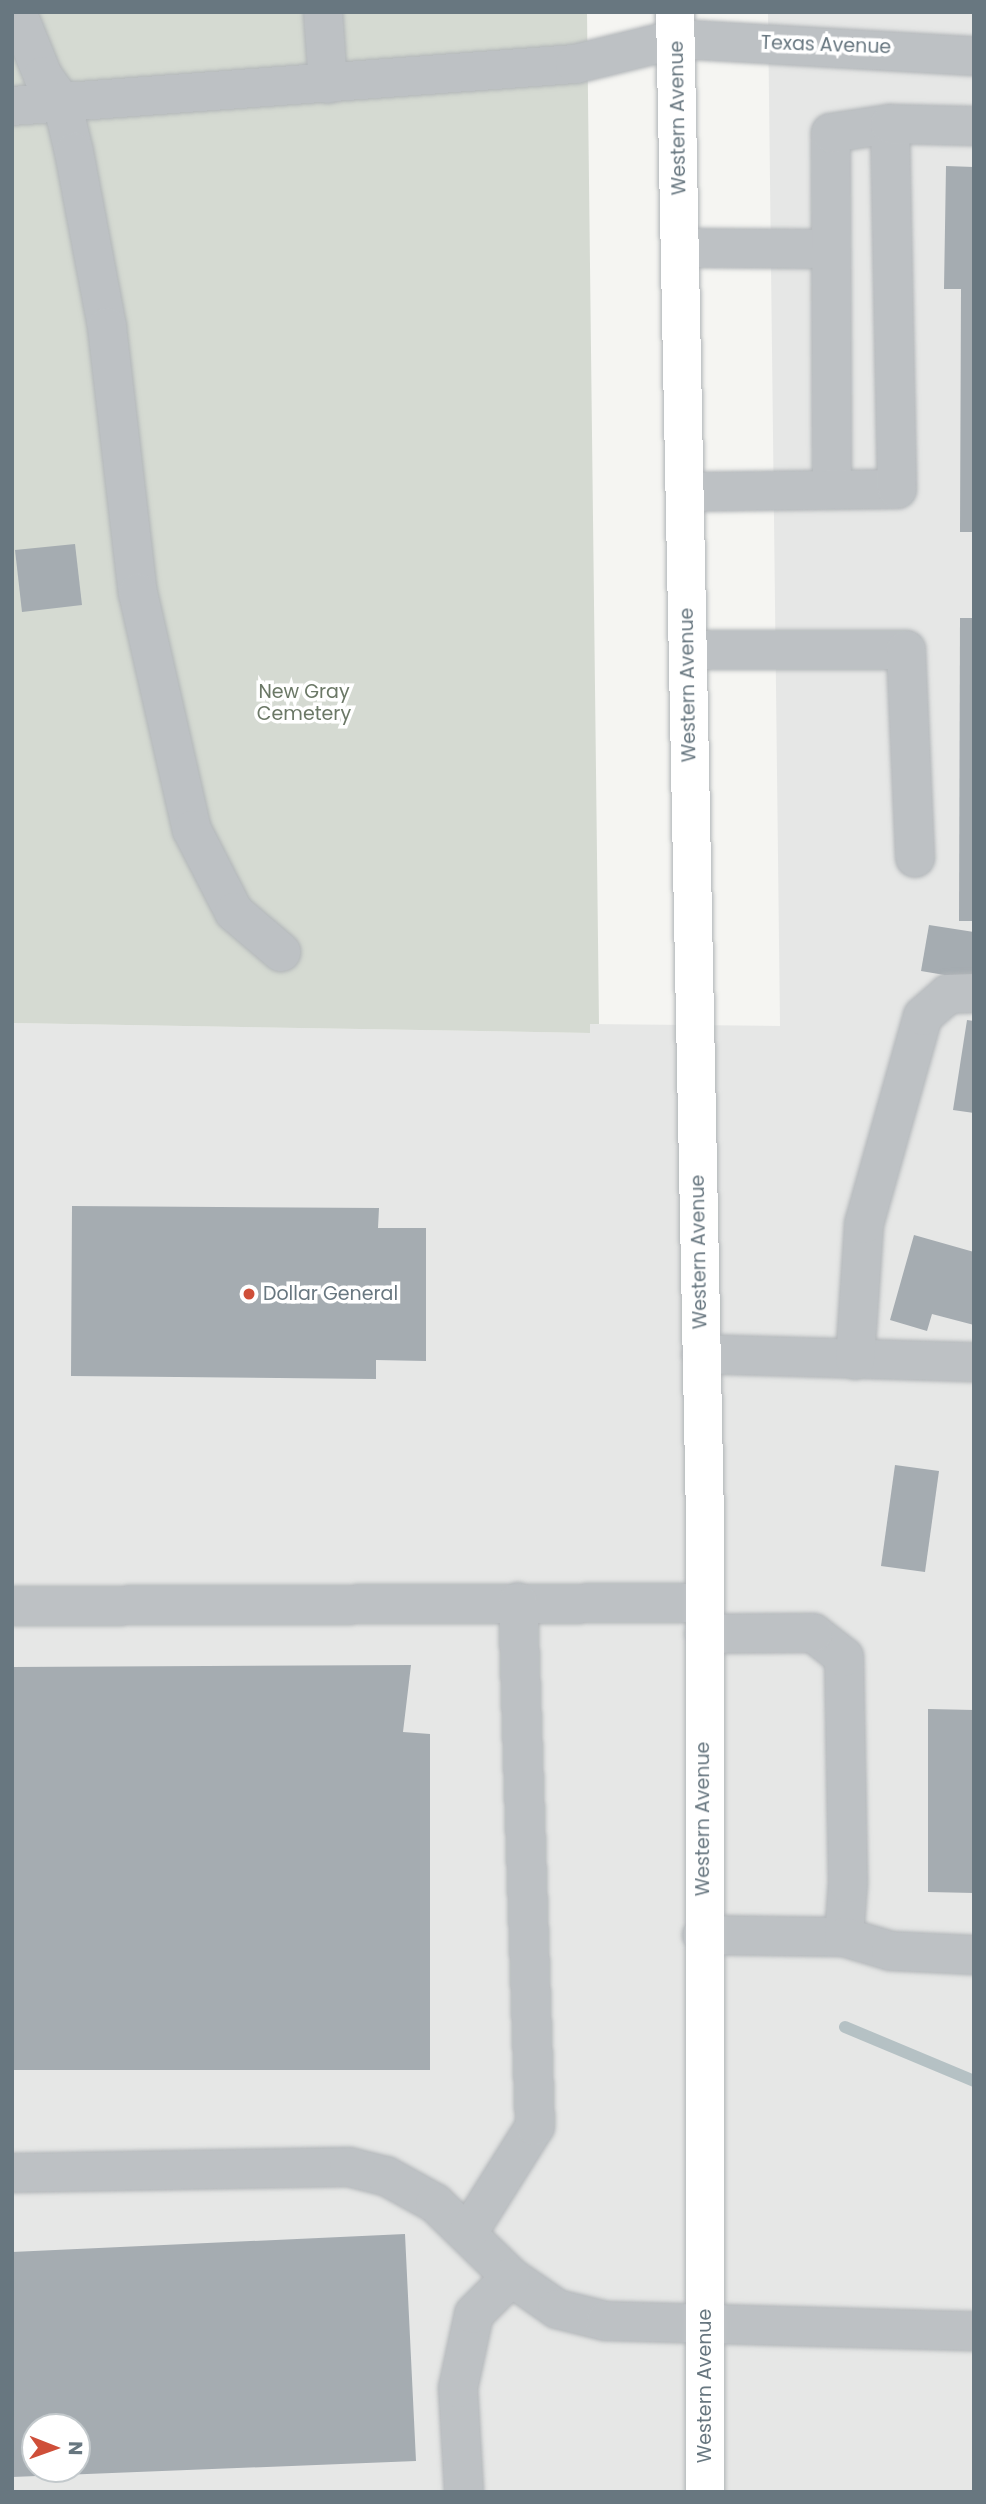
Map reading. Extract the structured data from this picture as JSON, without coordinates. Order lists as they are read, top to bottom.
{
  "streets": {
    "main road": ["Western Avenue"],
    "street": ["Texas Avenue"]
  },
  "crossings": [
    ["Texas Avenue", "Western Avenue"]
  ],
  "parks": ["New Gray Cemetery"],
  "places": ["Dollar General"],
  "north": "right"
}
